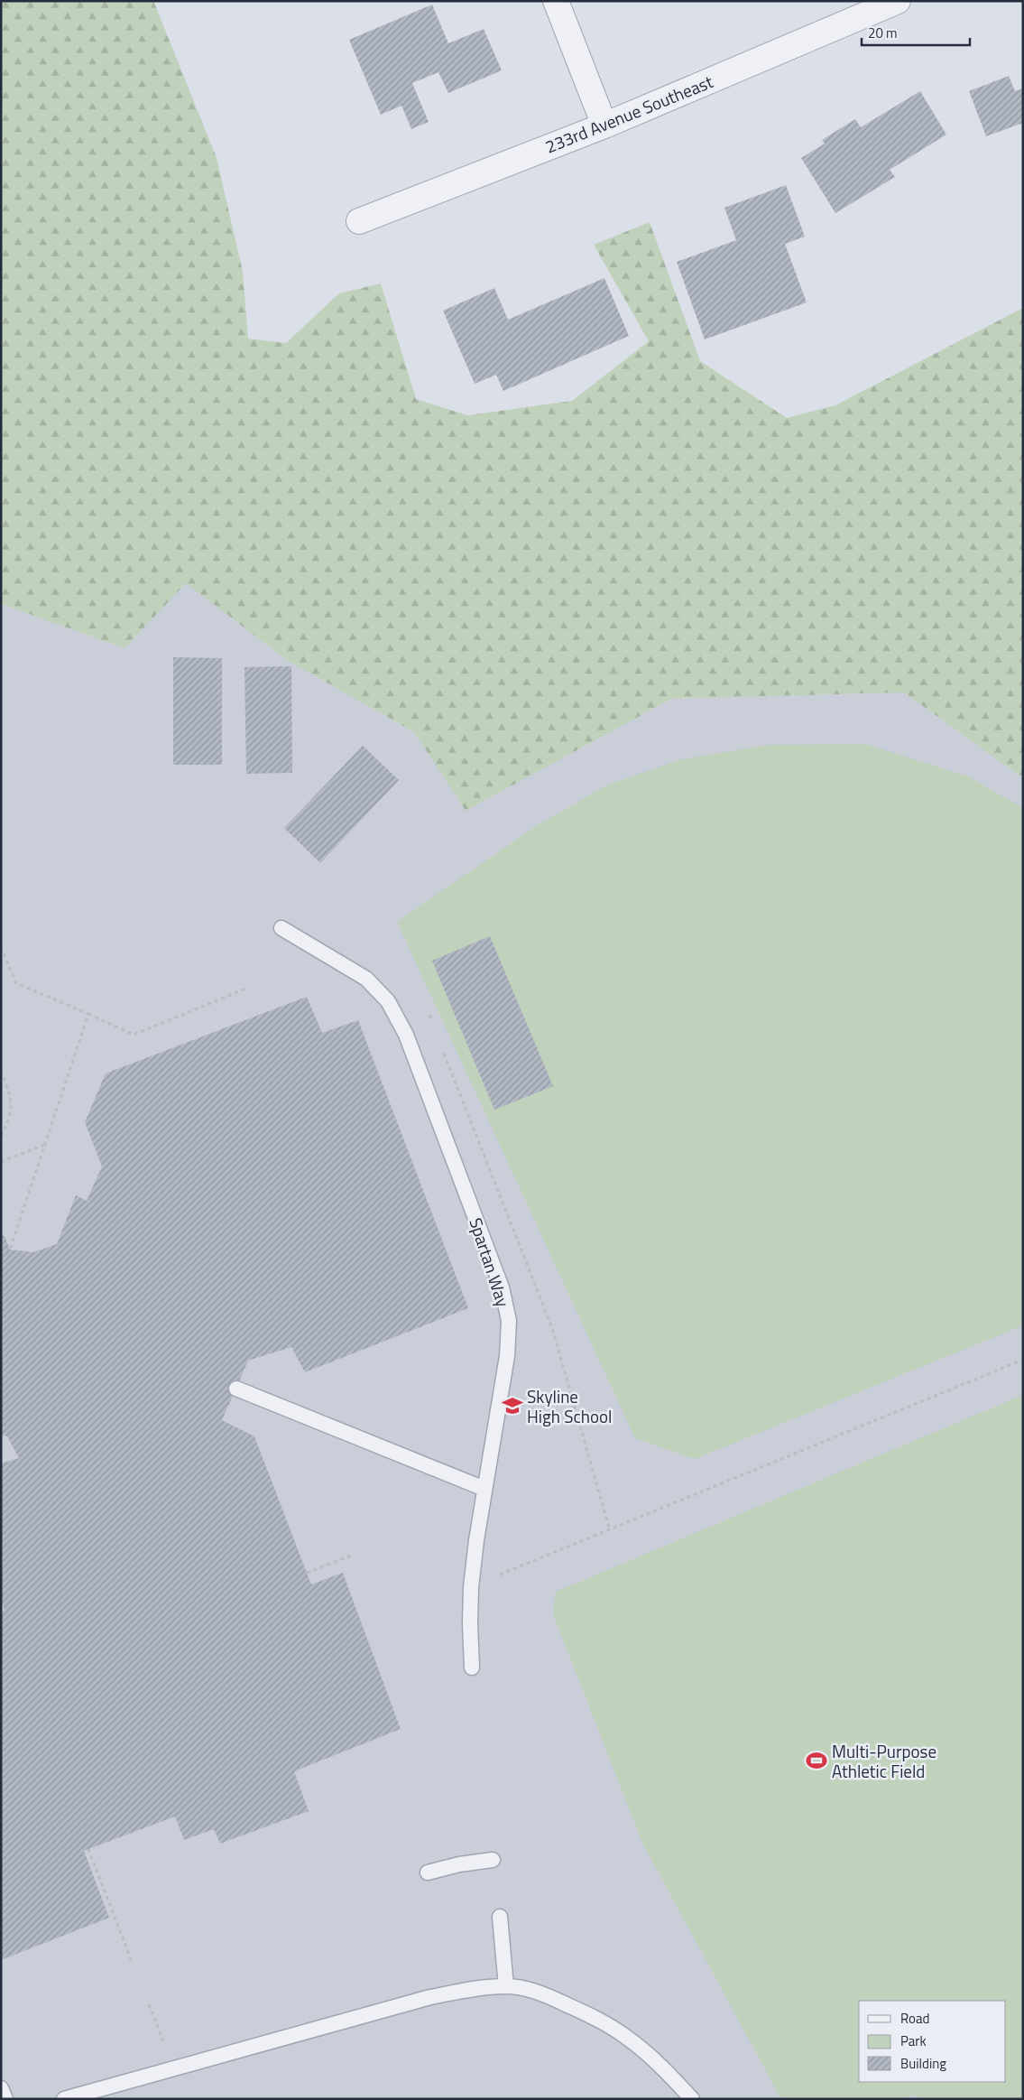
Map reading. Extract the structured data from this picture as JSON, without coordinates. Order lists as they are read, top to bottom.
{
  "streets": {
    "street": ["233rd Avenue Southeast"],
    "lane": ["Spartan Way"]
  },
  "places": {
    "school or university": ["Skyline High School"],
    "sports": ["Multi-Purpose Athletic Field"]
  },
  "legend": ["Road", "Park", "Building"],
  "scale_bar": "20 m"
}
